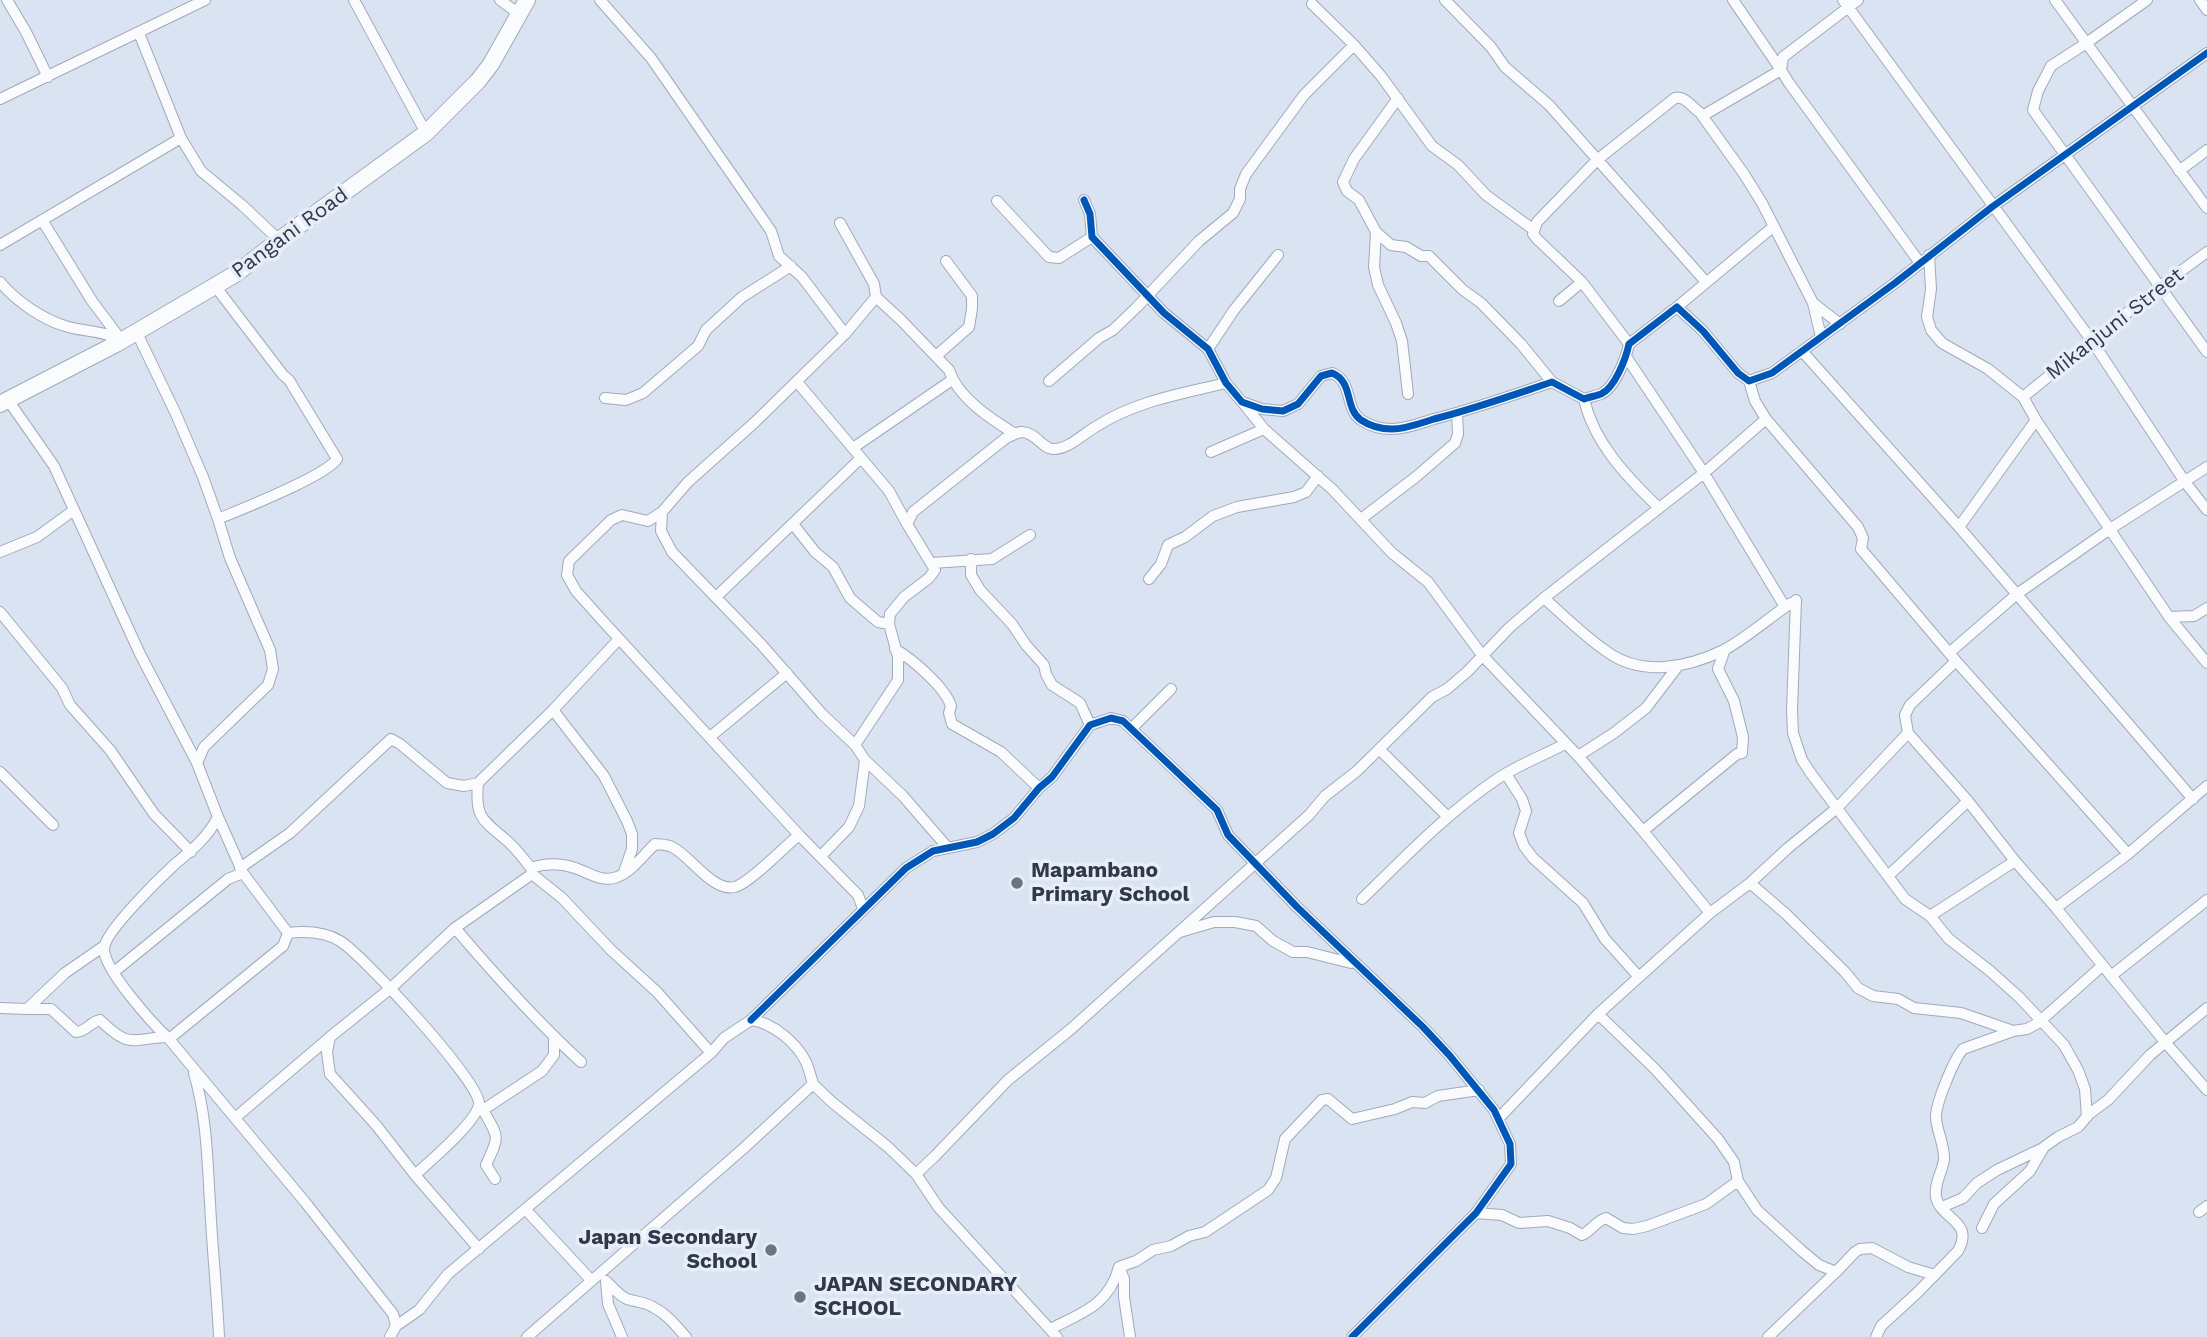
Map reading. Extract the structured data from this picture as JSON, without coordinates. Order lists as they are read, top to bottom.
{
  "streets": {
    "main road": ["Pangani Road"],
    "street": ["Mikanjuni Street"]
  },
  "places": ["Mapambano Primary School", "Japan Secondary School", "JAPAN SECONDARY SCHOOL"]
}
